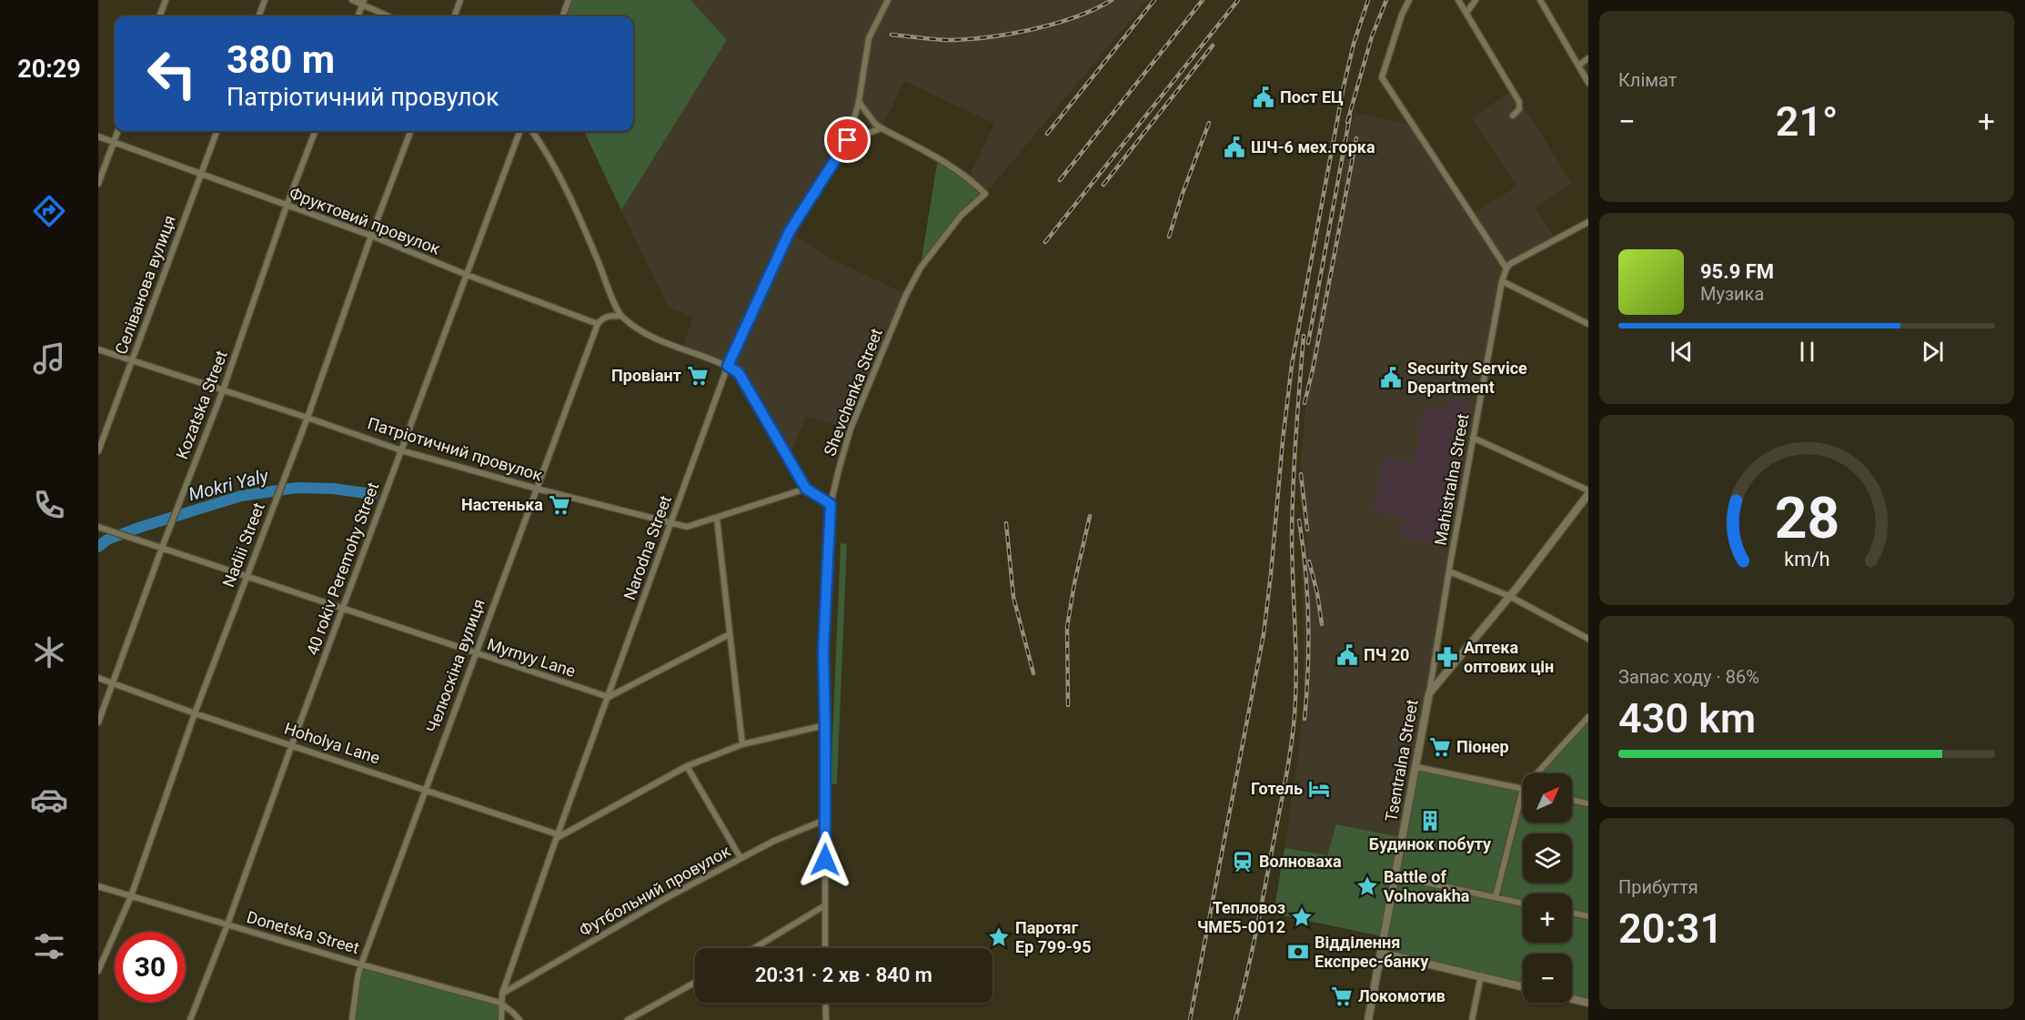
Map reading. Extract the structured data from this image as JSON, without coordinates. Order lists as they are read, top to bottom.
{
  "streets": {
    "main road": ["Tsentralna Street"],
    "street": [
      "Фруктовий провулок",
      "Селіванова вулиця",
      "Shevchenka Street",
      "Kozatska Street",
      "Патріотичний провулок",
      "Mahistralna Street",
      "Nadiii Street",
      "Narodna Street",
      "40 rokiv Peremohy Street",
      "Myrnyy Lane",
      "Челюскіна вулиця",
      "Hoholya Lane",
      "Футбольний провулок",
      "Donetska Street"
    ]
  },
  "crossings": [
    ["Фруктовий провулок", "Селіванова вулиця"],
    ["Фруктовий провулок", "Kozatska Street"],
    ["Фруктовий провулок", "Nadiii Street"],
    ["Фруктовий провулок", "40 rokiv Peremohy Street"],
    ["Фруктовий провулок", "Челюскіна вулиця"],
    ["Селіванова вулиця", "Патріотичний провулок"],
    ["Shevchenka Street", "Футбольний провулок"],
    ["Kozatska Street", "Патріотичний провулок"],
    ["Kozatska Street", "Myrnyy Lane"],
    ["Kozatska Street", "Hoholya Lane"],
    ["Патріотичний провулок", "Nadiii Street"],
    ["Патріотичний провулок", "Narodna Street"],
    ["Патріотичний провулок", "40 rokiv Peremohy Street"],
    ["Патріотичний провулок", "Челюскіна вулиця"],
    ["Mahistralna Street", "Tsentralna Street"],
    ["Nadiii Street", "Myrnyy Lane"],
    ["Nadiii Street", "Hoholya Lane"],
    ["Nadiii Street", "Donetska Street"],
    ["Narodna Street", "Myrnyy Lane"],
    ["Narodna Street", "Hoholya Lane"],
    ["Narodna Street", "Футбольний провулок"],
    ["Narodna Street", "Donetska Street"],
    ["40 rokiv Peremohy Street", "Myrnyy Lane"],
    ["40 rokiv Peremohy Street", "Hoholya Lane"],
    ["40 rokiv Peremohy Street", "Donetska Street"],
    ["Myrnyy Lane", "Челюскіна вулиця"],
    ["Челюскіна вулиця", "Hoholya Lane"],
    ["Челюскіна вулиця", "Donetska Street"]
  ],
  "water": ["Mokri Yaly"],
  "places": {
    "public building": [
      "Пост ЕЦ",
      "ШЧ-6 мех.горка",
      "Security Service Department",
      "ПЧ 20"
    ],
    "supermarket": [
      "Провіант",
      "Настенька",
      "Піонер",
      "Локомотив"
    ],
    "pharmacy": ["Аптека оптових цін"],
    "hotel": ["Готель"],
    "building": ["Будинок побуту"],
    "station": ["Волноваха"],
    "place": ["Battle of Volnovakha", "Тепловоз ЧМЕ5-0012", "Паротяг Ер 799-95"],
    "bank": ["Відділення Експрес-банку"]
  },
  "north": "top right",
  "page": {
    "tabs": "20:29",
    "tile": [
      "Клімат",
      ["Запас ходу · 86%", "430 km"],
      ["Прибуття", "20:31"]
    ],
    "turn": ["380 m", "Патріотичний провулок"],
    "heat": ["−", "21°", "+"],
    "song": ["95.9 FM", "Музика"],
    "map_buttons": ["+", "−"],
    "limit": "30",
    "trip": "20:31 · 2 хв · 840 m",
    "gauge": ["28", "km/h"]
  }
}
